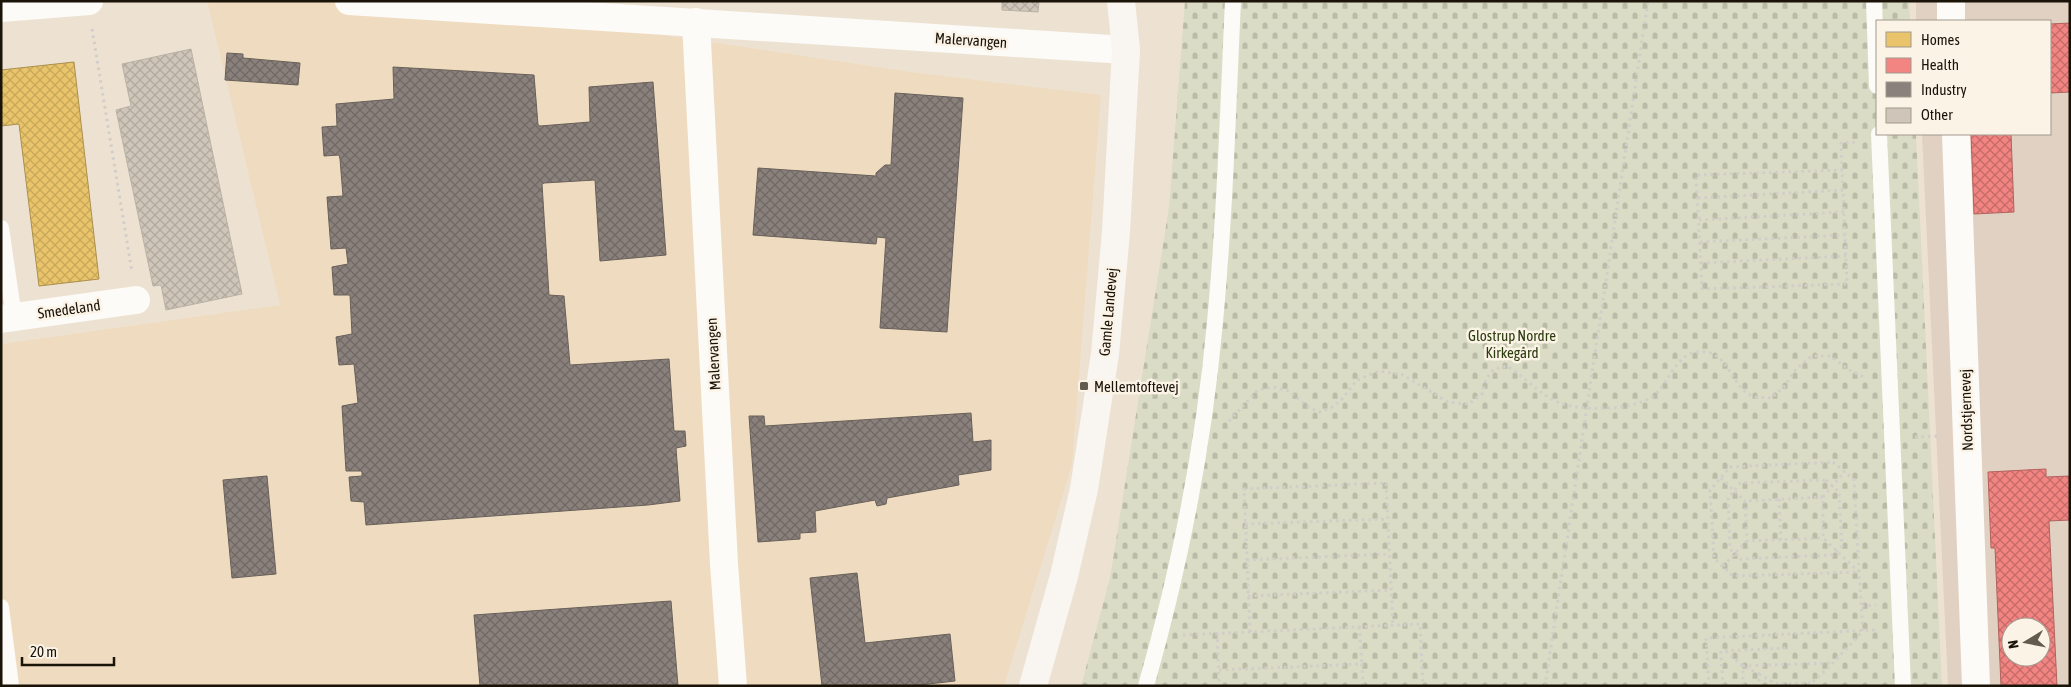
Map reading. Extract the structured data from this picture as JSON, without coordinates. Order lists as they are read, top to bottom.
{
  "streets": {
    "street": [
      "Malervangen",
      "Smedeland",
      "Gamle Landevej",
      "Nordstjernevej"
    ]
  },
  "crossings": [
    ["Malervangen", "Gamle Landevej"]
  ],
  "parks": ["Glostrup Nordre Kirkegård"],
  "places": {
    "transit": ["Mellemtoftevej"]
  },
  "legend": [
    "Homes",
    "Health",
    "Industry",
    "Other"
  ],
  "scale_bar": "20 m",
  "north": "left"
}
